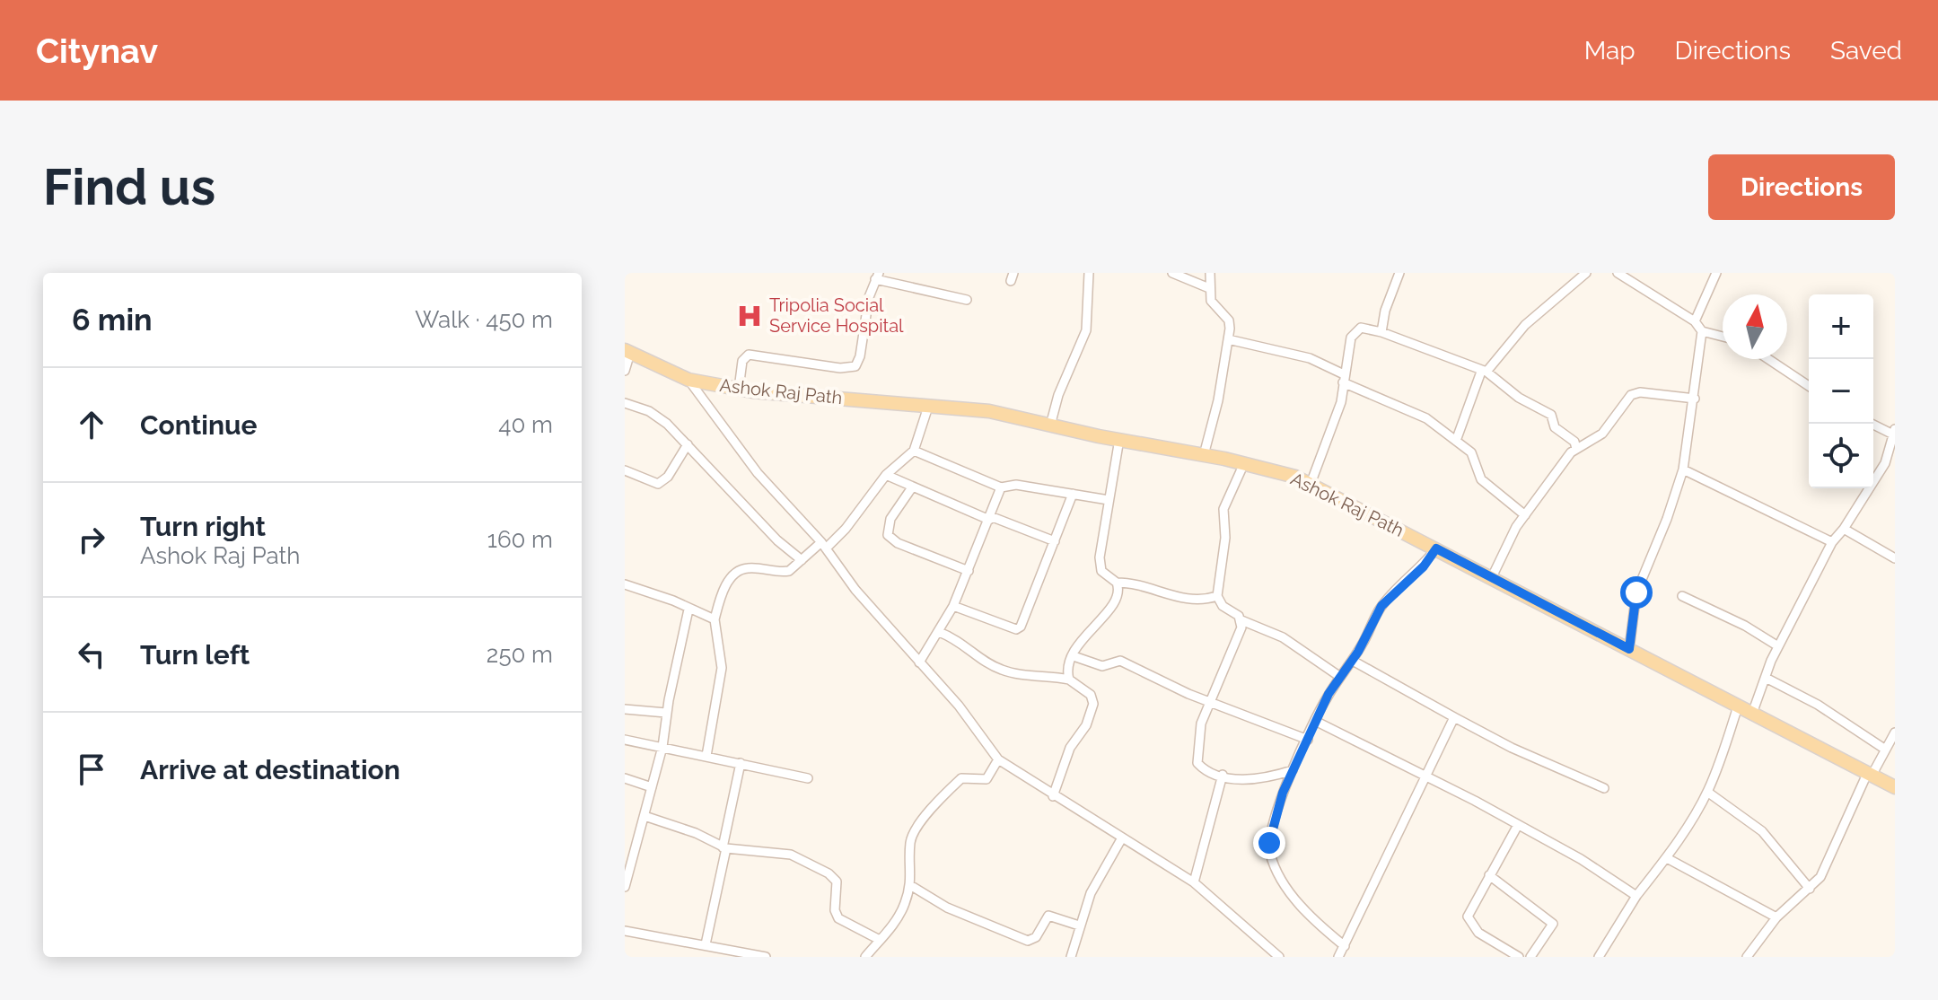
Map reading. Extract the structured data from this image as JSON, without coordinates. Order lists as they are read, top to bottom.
{
  "streets": {
    "main road": ["Ashok Raj Path"]
  },
  "places": {
    "hospital": ["Tripolia Social Service Hospital"]
  },
  "north": "top",
  "page": {
    "header": "Citynav",
    "nav": ["Map", "Directions", "Saved"],
    "buttons": "Directions",
    "title": "Find us",
    "heading": ["6 min", "Walk · 450 m"],
    "map_buttons": ["+", "−"],
    "list": [
      ["Continue", "40 m"],
      ["Turn right", "Ashok Raj Path", "160 m"],
      ["Turn left", "250 m"],
      "Arrive at destination"
    ]
  }
}
